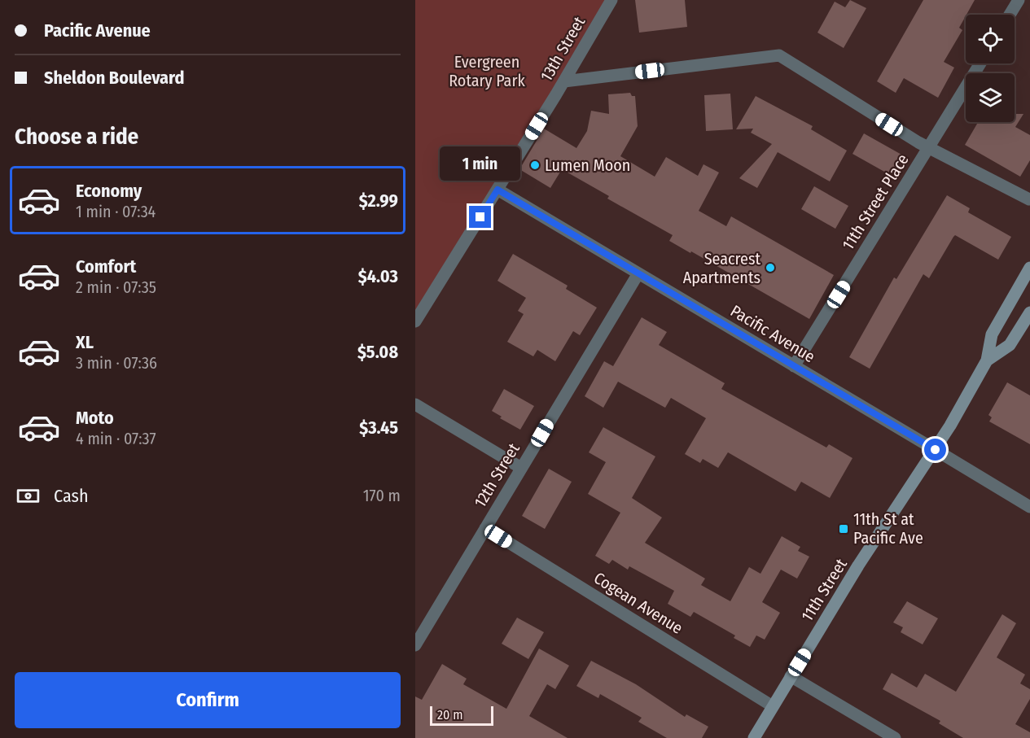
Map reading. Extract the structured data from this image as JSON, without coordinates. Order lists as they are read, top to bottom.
{
  "streets": {
    "main road": ["11th Street"],
    "street": [
      "13th Street",
      "11th Street Place",
      "Pacific Avenue",
      "12th Street",
      "Cogean Avenue"
    ]
  },
  "crossings": [
    ["13th Street", "Pacific Avenue"],
    ["11th Street Place", "Pacific Avenue"],
    ["Pacific Avenue", "12th Street"],
    ["Pacific Avenue", "11th Street"],
    ["12th Street", "Cogean Avenue"],
    ["11th Street", "Cogean Avenue"]
  ],
  "parks": ["Evergreen Rotary Park"],
  "places": {
    "other": ["Lumen Moon", "Seacrest Apartments"],
    "transit": ["11th St at Pacific Ave"]
  },
  "scale_bar": "20 m",
  "page": {
    "banner": ["Pacific Avenue", "Sheldon Boulevard"],
    "heading": "Choose a ride",
    "bubble": "1 min",
    "list": [
      {
        "name": "Economy",
        "note": "1 min · 07:34",
        "value": "$2.99"
      },
      {
        "name": "Comfort",
        "note": "2 min · 07:35",
        "value": "$4.03"
      },
      {
        "name": "XL",
        "note": "3 min · 07:36",
        "value": "$5.08"
      },
      {
        "name": "Moto",
        "note": "4 min · 07:37",
        "value": "$3.45"
      }
    ],
    "pay": ["Cash", "170 m"],
    "buttons": "Confirm",
    "scale": "20 m"
  }
}
